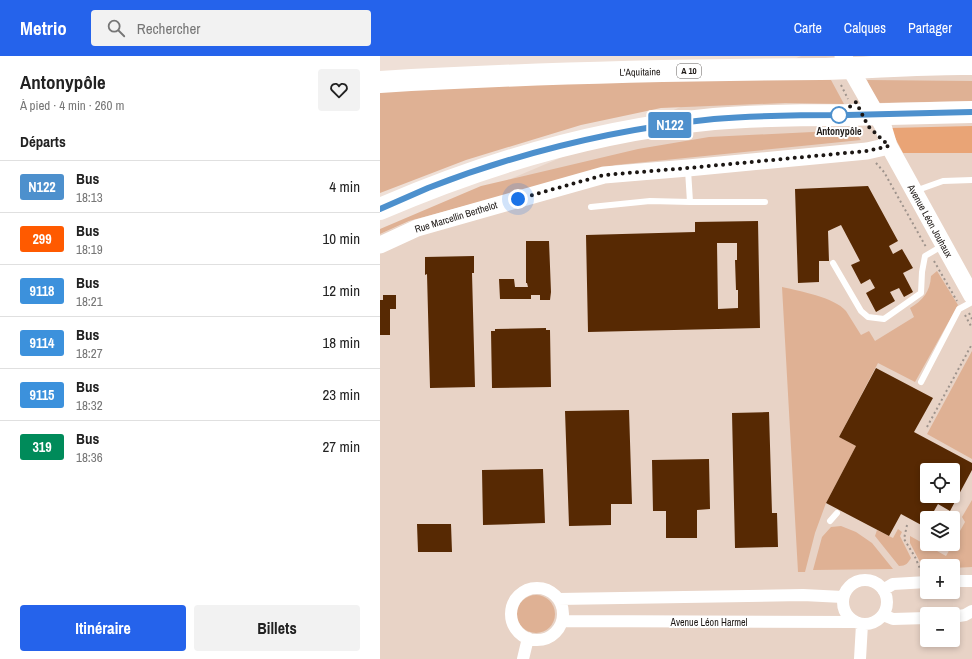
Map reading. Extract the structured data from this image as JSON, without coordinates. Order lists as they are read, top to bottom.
{
  "streets": {
    "highway": ["A 10", "L'Aquitaine"],
    "street": ["Rue Marcellin Berthelot", "Avenue Léon Jouhaux", "Avenue Léon Harmel"]
  },
  "crossings": [
    ["L'Aquitaine", "Avenue Léon Jouhaux"],
    ["Rue Marcellin Berthelot", "Avenue Léon Jouhaux"]
  ],
  "places": ["Antonypôle"],
  "lines": ["bus line N122"],
  "page": {
    "header": "Metrio",
    "search": "Rechercher",
    "nav": ["Carte", "Calques", "Partager"],
    "heading": [
      ["Antonypôle", "À pied · 4 min · 260 m"],
      "Départs"
    ],
    "on_map": "N122",
    "list": [
      {
        "mark": "N122",
        "name": "Bus",
        "note": "18:13",
        "value": "4 min"
      },
      {
        "mark": "299",
        "name": "Bus",
        "note": "18:19",
        "value": "10 min"
      },
      {
        "mark": "9118",
        "name": "Bus",
        "note": "18:21",
        "value": "12 min"
      },
      {
        "mark": "9114",
        "name": "Bus",
        "note": "18:27",
        "value": "18 min"
      },
      {
        "mark": "9115",
        "name": "Bus",
        "note": "18:32",
        "value": "23 min"
      },
      {
        "mark": "319",
        "name": "Bus",
        "note": "18:36",
        "value": "27 min"
      }
    ],
    "map_buttons": ["+", "−"],
    "buttons": ["Itinéraire", "Billets"]
  }
}
